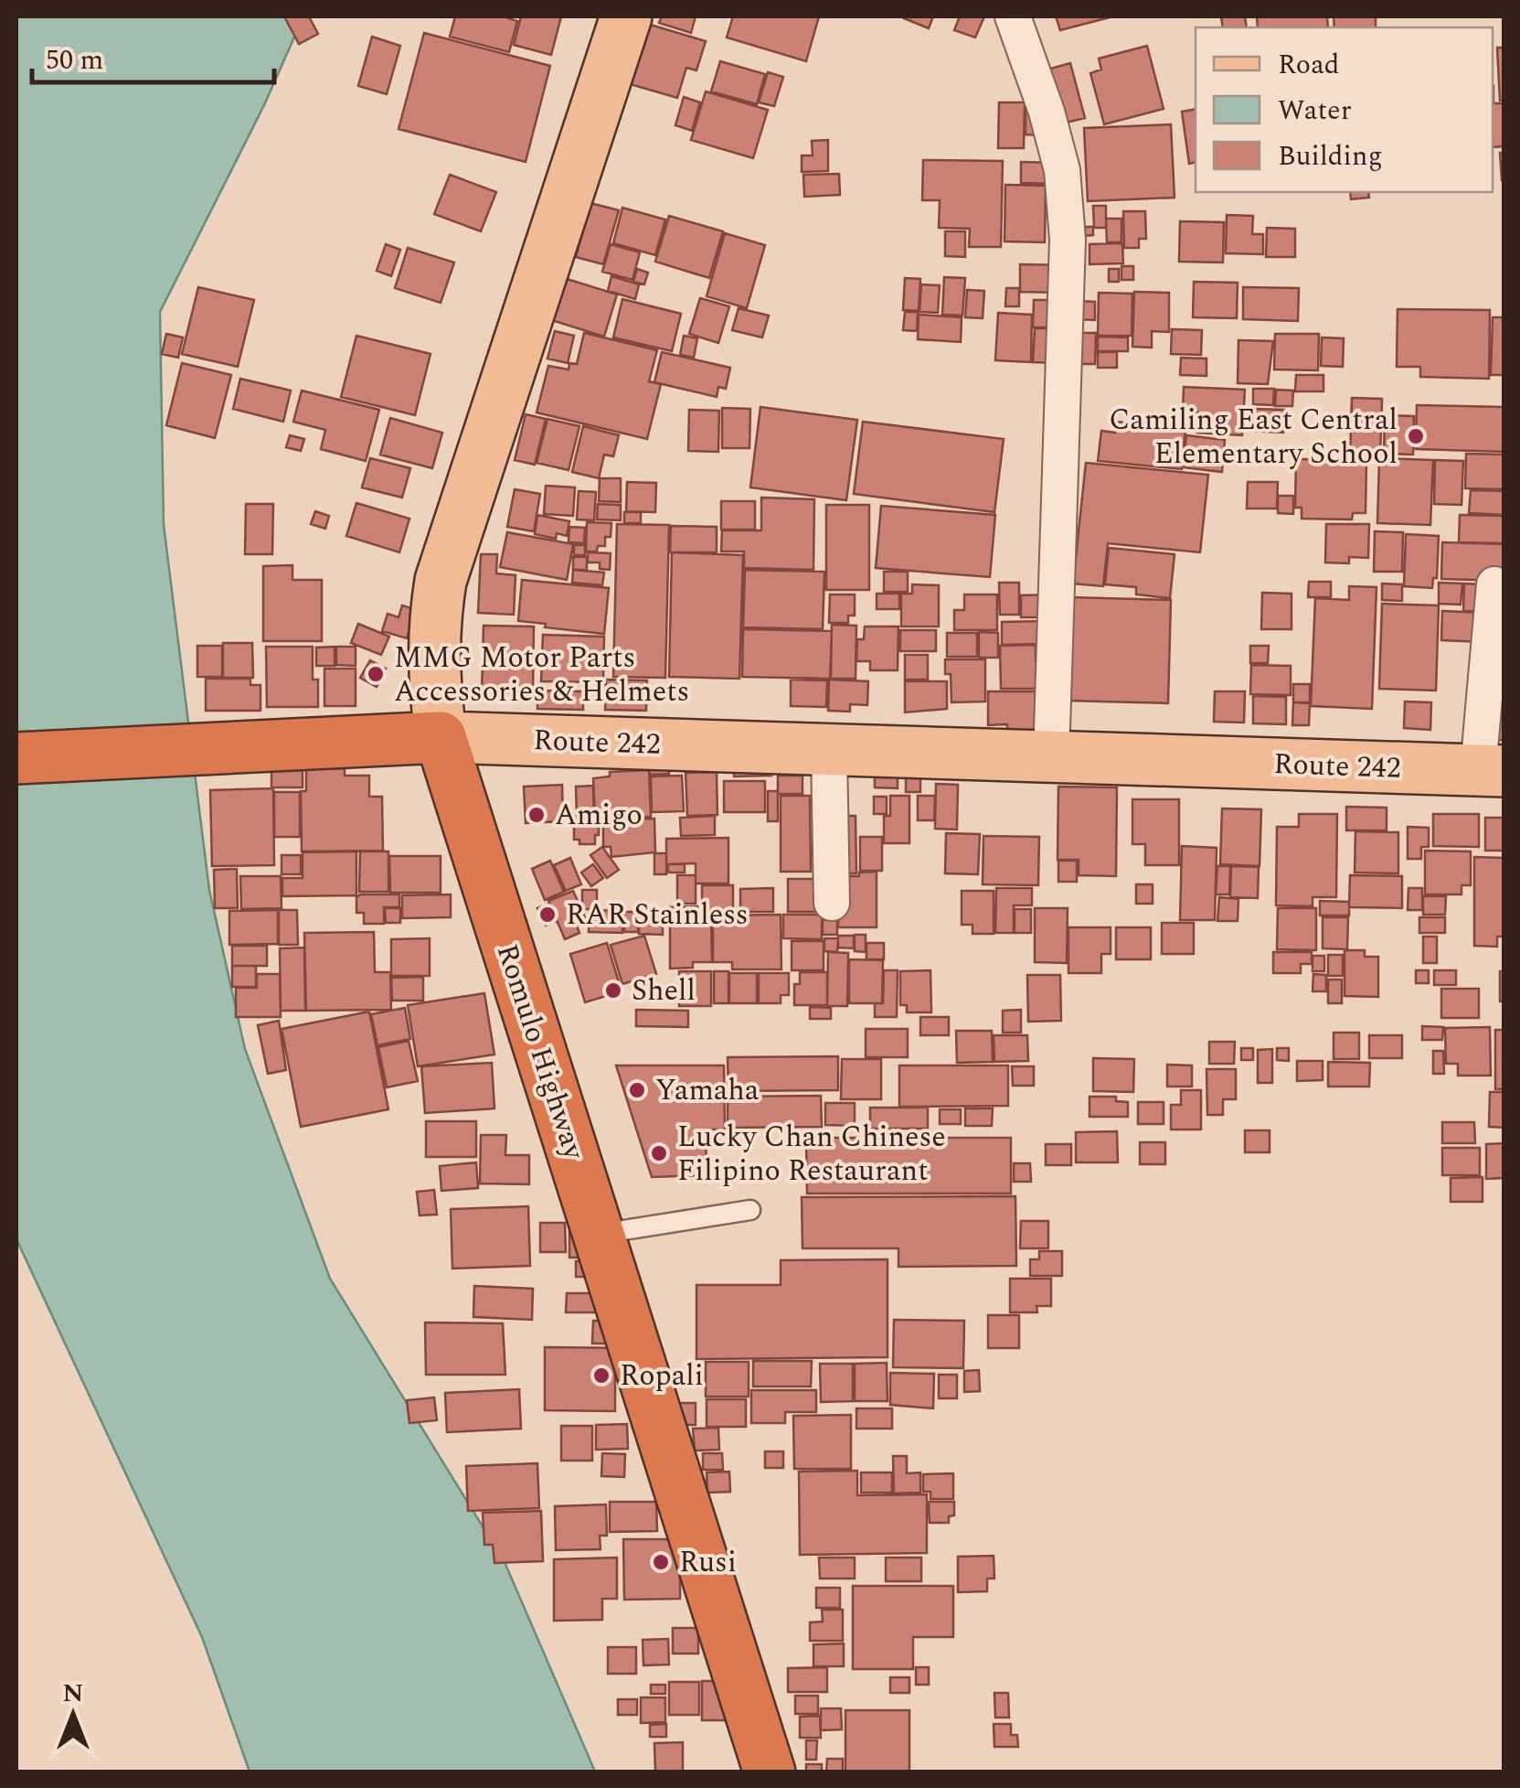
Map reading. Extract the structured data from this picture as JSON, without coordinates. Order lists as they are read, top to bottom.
{
  "streets": {
    "highway": ["Romulo Highway"],
    "main road": ["Route 242"]
  },
  "crossings": [
    ["Route 242", "Romulo Highway"]
  ],
  "places": [
    "Camiling East Central Elementary School",
    "MMG Motor Parts Accessories & Helmets",
    "Amigo",
    "RAR Stainless",
    "Shell",
    "Yamaha",
    "Lucky Chan Chinese Filipino Restaurant",
    "Ropali",
    "Rusi"
  ],
  "legend": ["Road", "Water", "Building"],
  "scale_bar": "50 m",
  "north": "top"
}
